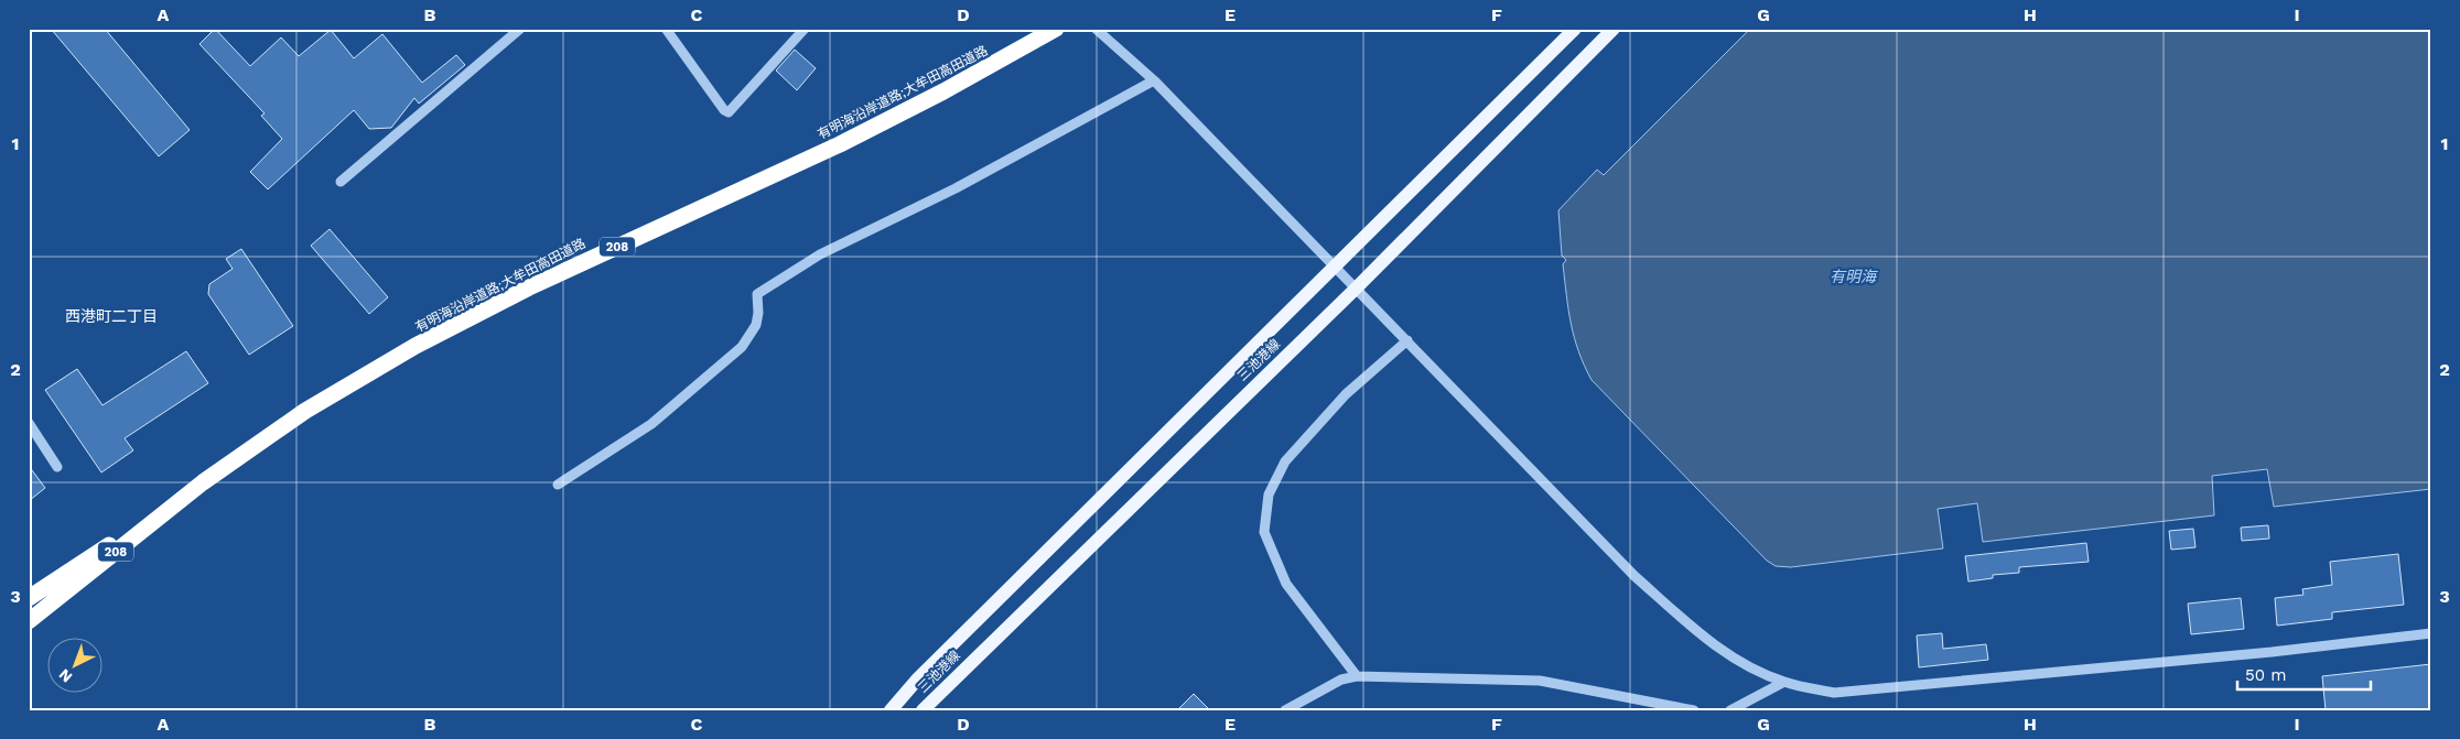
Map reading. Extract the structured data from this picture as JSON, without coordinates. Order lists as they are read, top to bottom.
{
  "streets": {
    "highway": ["有明海沿岸道路;大牟田高田道路", "208"],
    "main road": ["三池港線"]
  },
  "crossings": [
    ["有明海沿岸道路;大牟田高田道路", "208"]
  ],
  "districts": ["西港町二丁目"],
  "water": ["有明海"],
  "scale_bar": "50 m",
  "north": "bottom left",
  "grid": {
    "columns": [
      "A",
      "B",
      "C",
      "D",
      "E",
      "F",
      "G",
      "H",
      "I"
    ],
    "rows": ["1", "2", "3"]
  }
}
